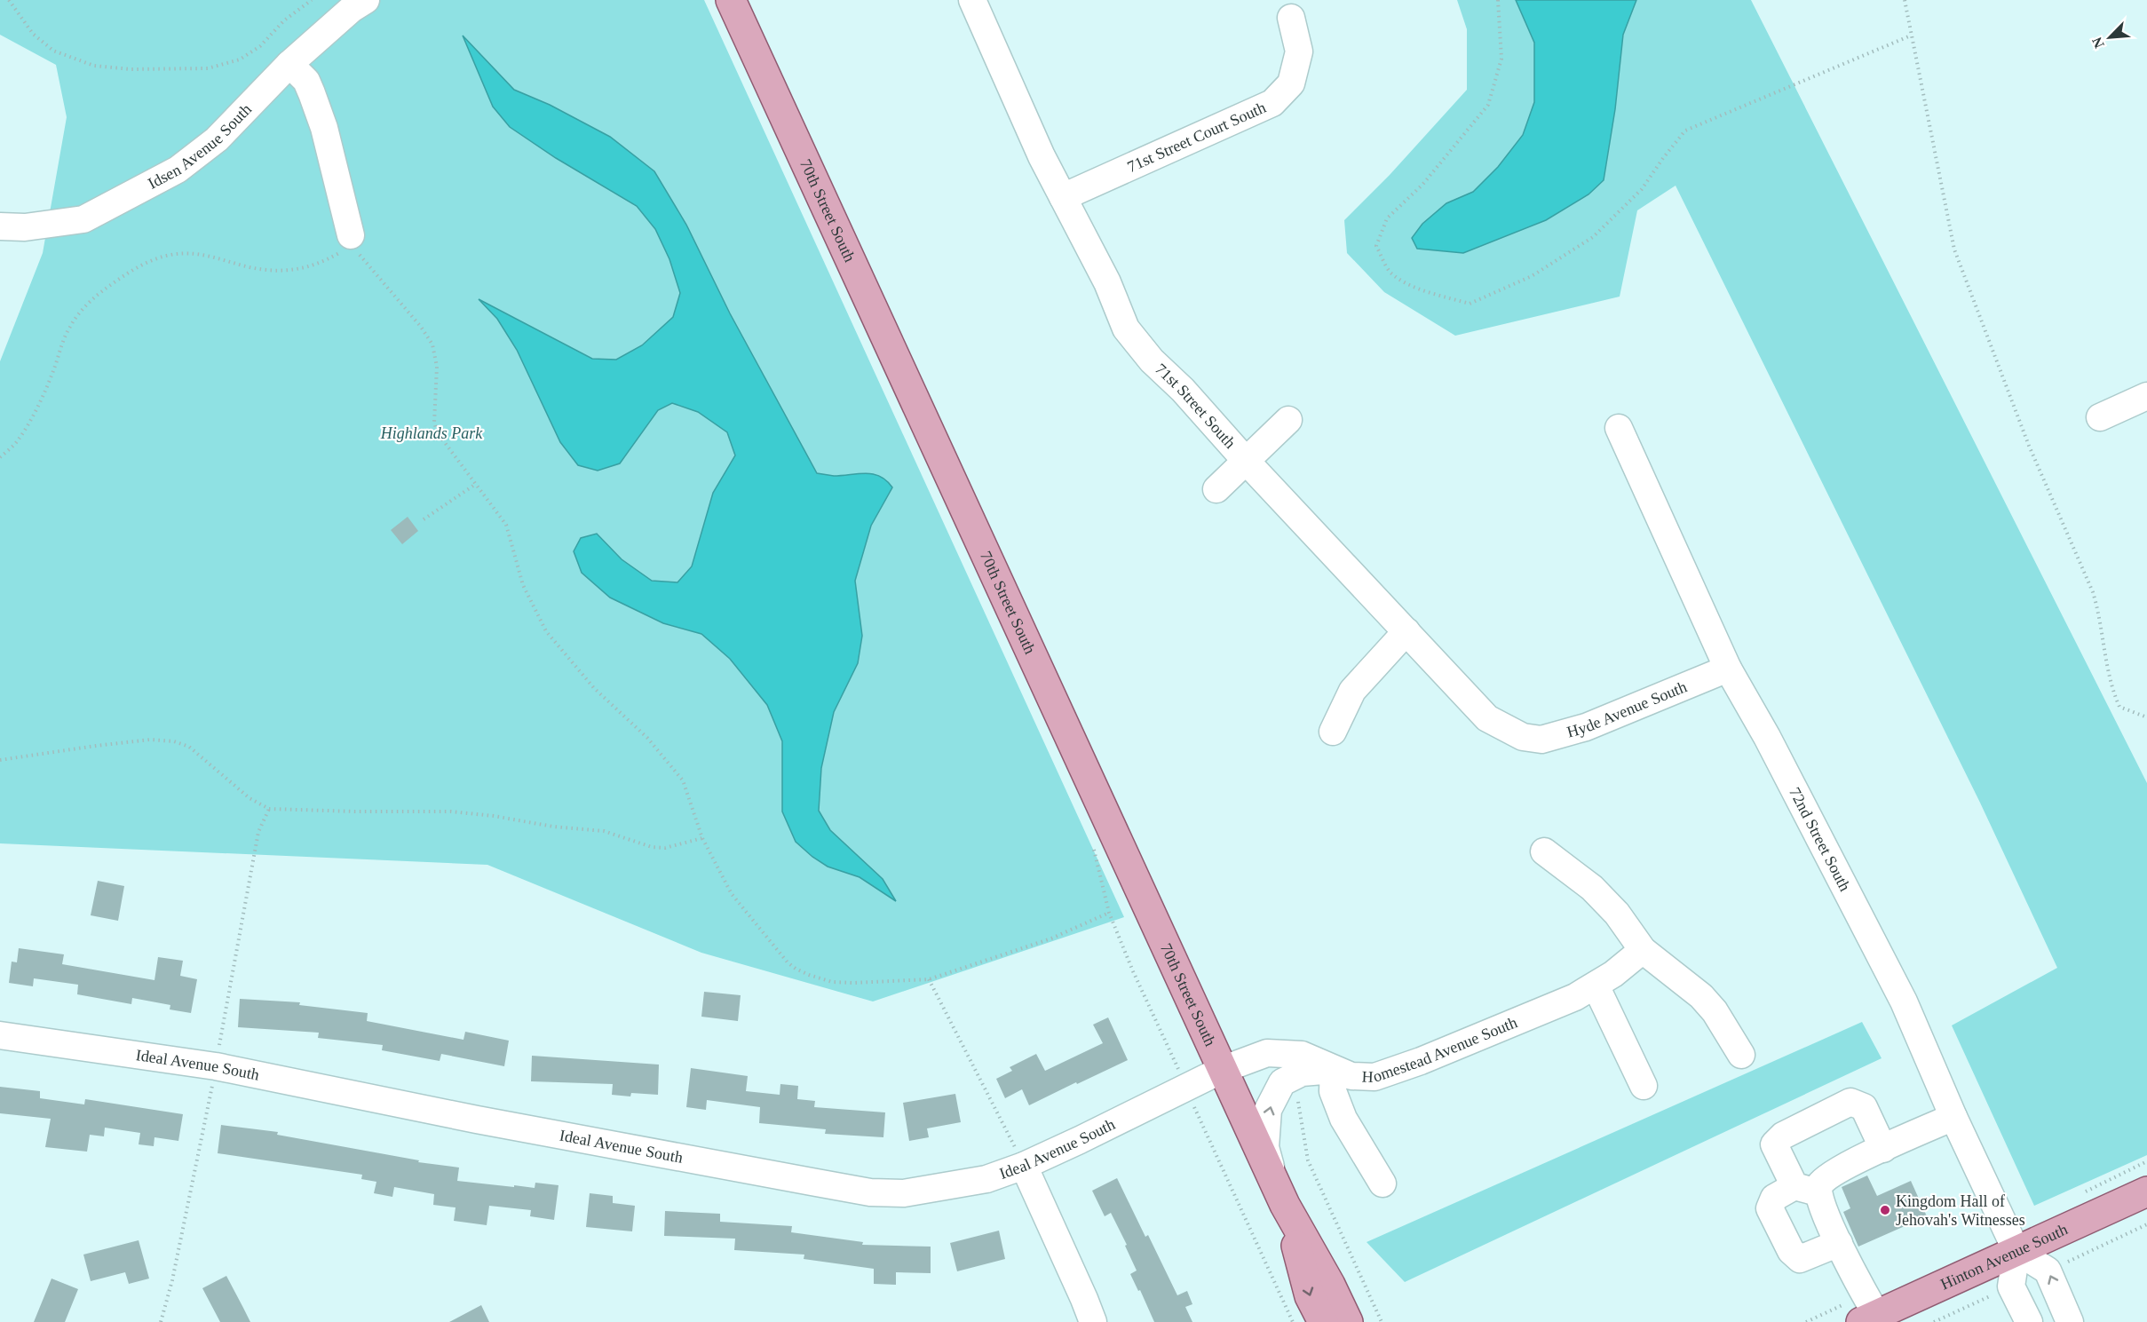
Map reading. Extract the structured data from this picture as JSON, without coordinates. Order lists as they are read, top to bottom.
{
  "streets": {
    "main road": ["70th Street South", "Hinton Avenue South"],
    "street": [
      "71st Street Court South",
      "Idsen Avenue South",
      "71st Street South",
      "Hyde Avenue South",
      "72nd Street South",
      "Homestead Avenue South",
      "Ideal Avenue South"
    ]
  },
  "crossings": [
    ["71st Street Court South", "71st Street South"],
    ["70th Street South", "Homestead Avenue South"],
    ["70th Street South", "Ideal Avenue South"],
    ["71st Street South", "Hyde Avenue South"],
    ["Hyde Avenue South", "72nd Street South"],
    ["72nd Street South", "Hinton Avenue South"],
    ["Homestead Avenue South", "Ideal Avenue South"]
  ],
  "parks": ["Highlands Park"],
  "places": ["Kingdom Hall of Jehovah's Witnesses"],
  "north": "bottom left"
}
